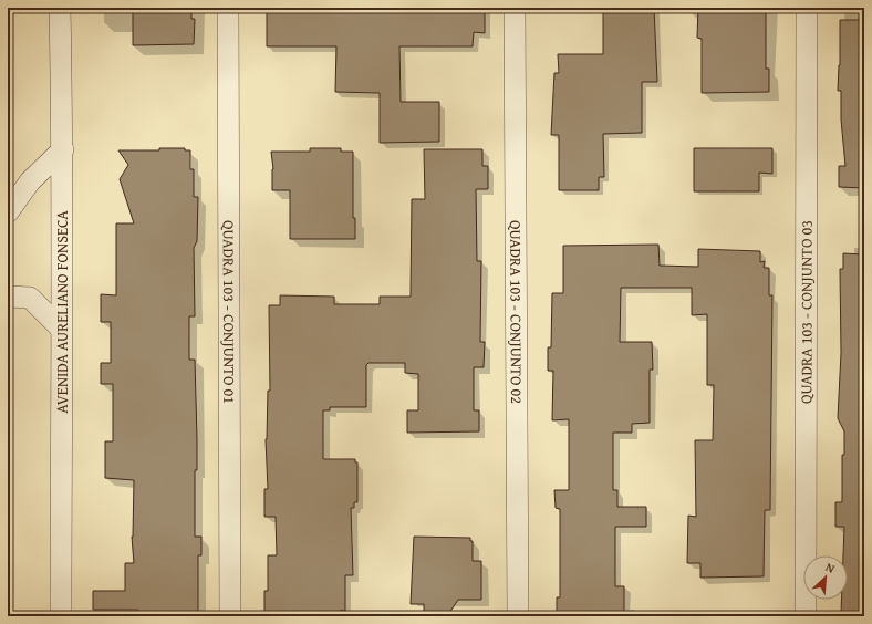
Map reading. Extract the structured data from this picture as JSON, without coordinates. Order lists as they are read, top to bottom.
{
  "streets": {
    "street": [
      "AVENIDA AURELIANO FONSECA",
      "QUADRA 103 - CONJUNTO 01",
      "QUADRA 103 - CONJUNTO 02",
      "QUADRA 103 - CONJUNTO 03"
    ]
  },
  "north": "top right"
}
